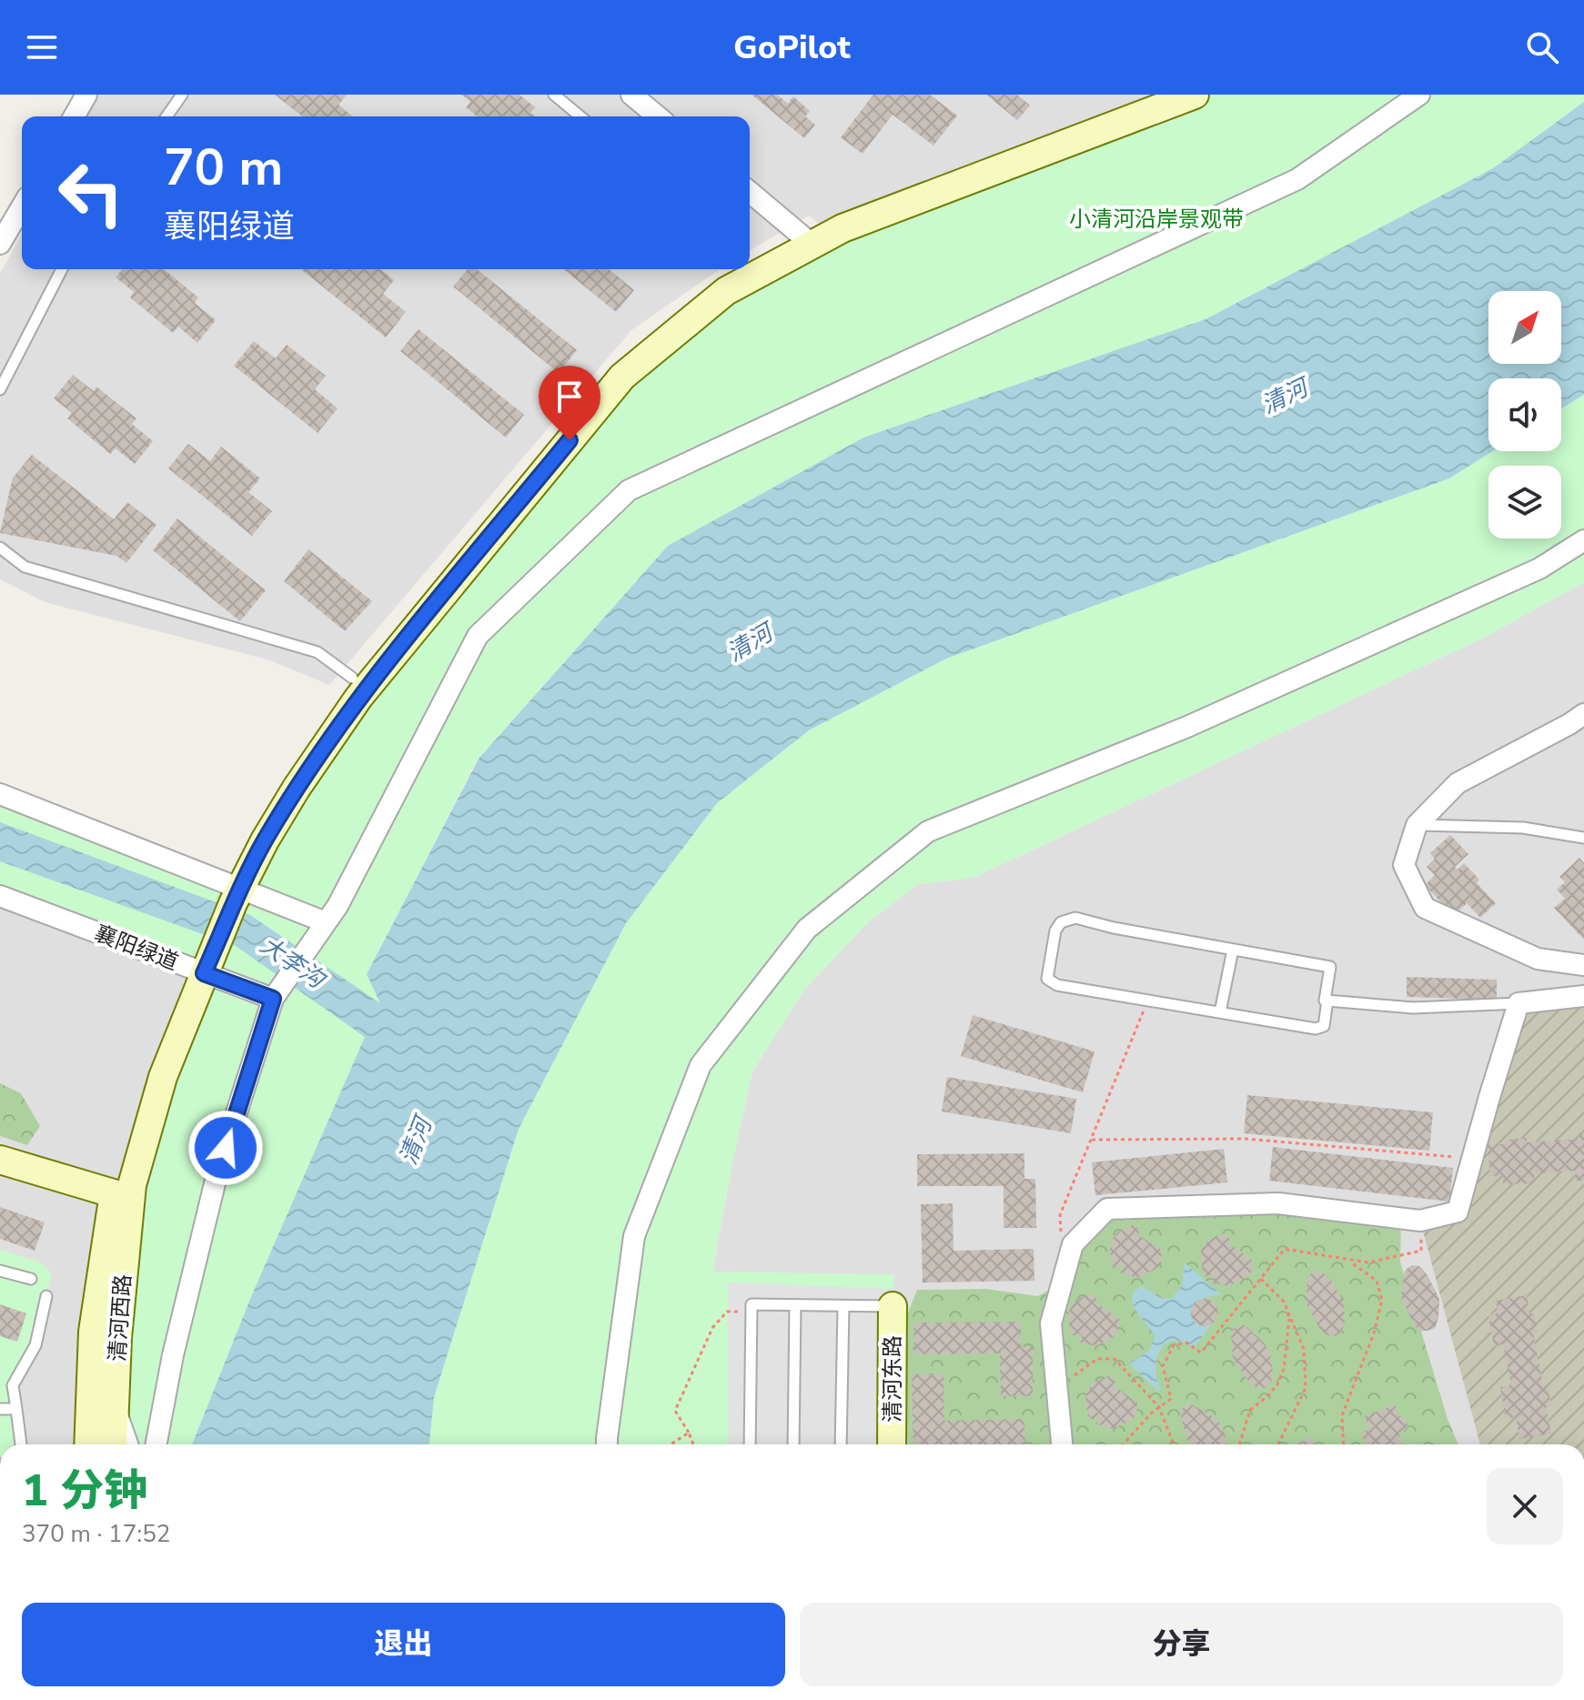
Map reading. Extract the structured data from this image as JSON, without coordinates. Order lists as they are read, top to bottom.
{
  "streets": {
    "main road": ["清河西路", "清河东路"],
    "street": ["襄阳绿道"]
  },
  "water": ["清河", "大李沟"],
  "parks": ["小清河沿岸景观带"],
  "north": "top right",
  "page": {
    "header": "GoPilot",
    "turn": ["70 m", "襄阳绿道"],
    "heading": ["1 分钟", "370 m · 17:52"],
    "buttons": ["退出", "分享"]
  }
}
